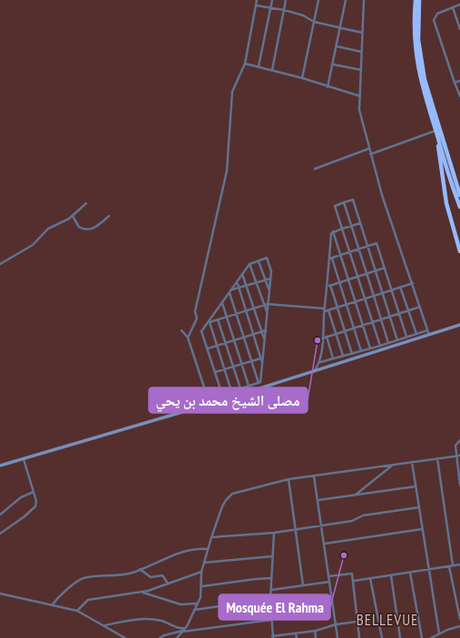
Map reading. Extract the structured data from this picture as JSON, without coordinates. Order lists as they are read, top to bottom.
{
  "districts": ["BELLEVUE"],
  "places": ["مصلى الشيخ محمد بن يحي", "Mosquée El Rahma"]
}
